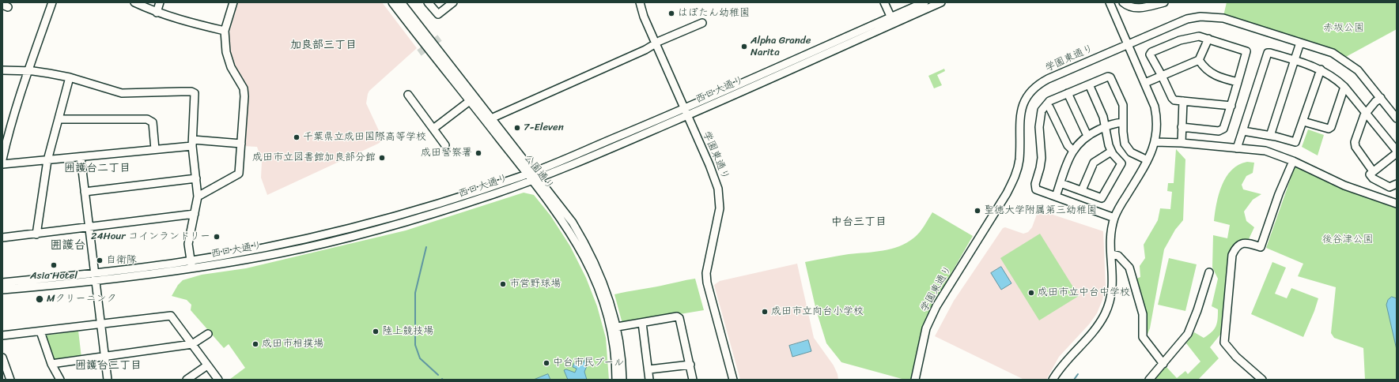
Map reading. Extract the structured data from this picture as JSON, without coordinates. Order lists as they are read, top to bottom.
{
  "streets": {
    "street": ["学園東通り", "西口大通り", "公園通り"]
  },
  "crossings": [
    ["学園東通り", "西口大通り"],
    ["西口大通り", "公園通り"]
  ],
  "districts": [
    "加良部三丁目",
    "囲護台二丁目",
    "中台三丁目",
    "囲護台",
    "囲護台三丁目"
  ],
  "parks": ["赤坂公園", "後谷津公園"],
  "places": [
    "はぼたん幼稚園",
    "Alpha Grande Narita",
    "7-Eleven",
    "千葉県立成田国際高等学校",
    "成田警察署",
    "成田市立図書館加良部分館",
    "聖徳大学附属第三幼稚園",
    "24Hour コインランドリー",
    "自衛隊",
    "Asia Hotel",
    "市営野球場",
    "成田市立中台中学校",
    "Mクリーニンク",
    "成田市立向台小学校",
    "陸上競技場",
    "成田市相撲場",
    "中台市民プール"
  ]
}
